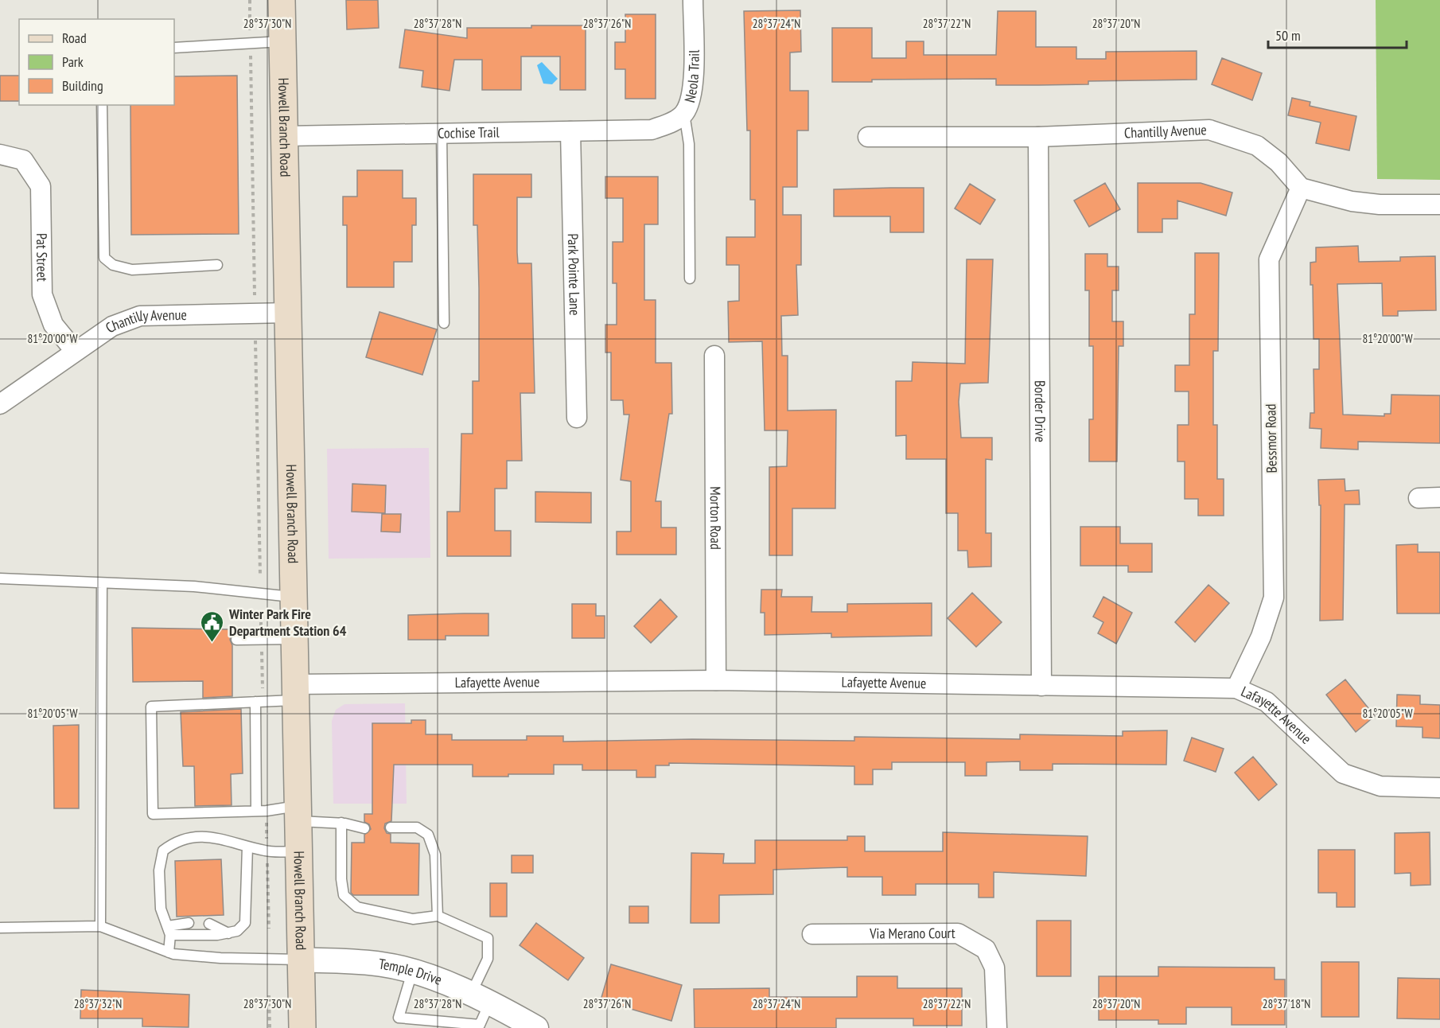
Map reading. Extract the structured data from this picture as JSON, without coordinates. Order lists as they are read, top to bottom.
{
  "streets": {
    "main road": ["Howell Branch Road"],
    "street": [
      "Neola Trail",
      "Chantilly Avenue",
      "Cochise Trail",
      "Pat Street",
      "Park Pointe Lane",
      "Border Drive",
      "Bessmor Road",
      "Morton Road",
      "Lafayette Avenue",
      "Via Merano Court",
      "Temple Drive"
    ]
  },
  "crossings": [
    ["Neola Trail", "Cochise Trail"],
    ["Howell Branch Road", "Chantilly Avenue"],
    ["Howell Branch Road", "Cochise Trail"],
    ["Howell Branch Road", "Lafayette Avenue"],
    ["Howell Branch Road", "Temple Drive"],
    ["Chantilly Avenue", "Pat Street"],
    ["Chantilly Avenue", "Border Drive"],
    ["Chantilly Avenue", "Bessmor Road"],
    ["Cochise Trail", "Park Pointe Lane"],
    ["Border Drive", "Lafayette Avenue"],
    ["Bessmor Road", "Lafayette Avenue"],
    ["Morton Road", "Lafayette Avenue"]
  ],
  "places": {
    "public building": ["Winter Park Fire Department Station 64"]
  },
  "legend": ["Road", "Park", "Building"],
  "scale_bar": "50 m",
  "coordinates": [
    "28°37'30\"N",
    "28°37'28\"N",
    "28°37'26\"N",
    "28°37'24\"N",
    "28°37'22\"N",
    "28°37'20\"N",
    "81°20'00\"W",
    "81°20'05\"W",
    "28°37'32\"N",
    "28°37'18\"N"
  ]
}
